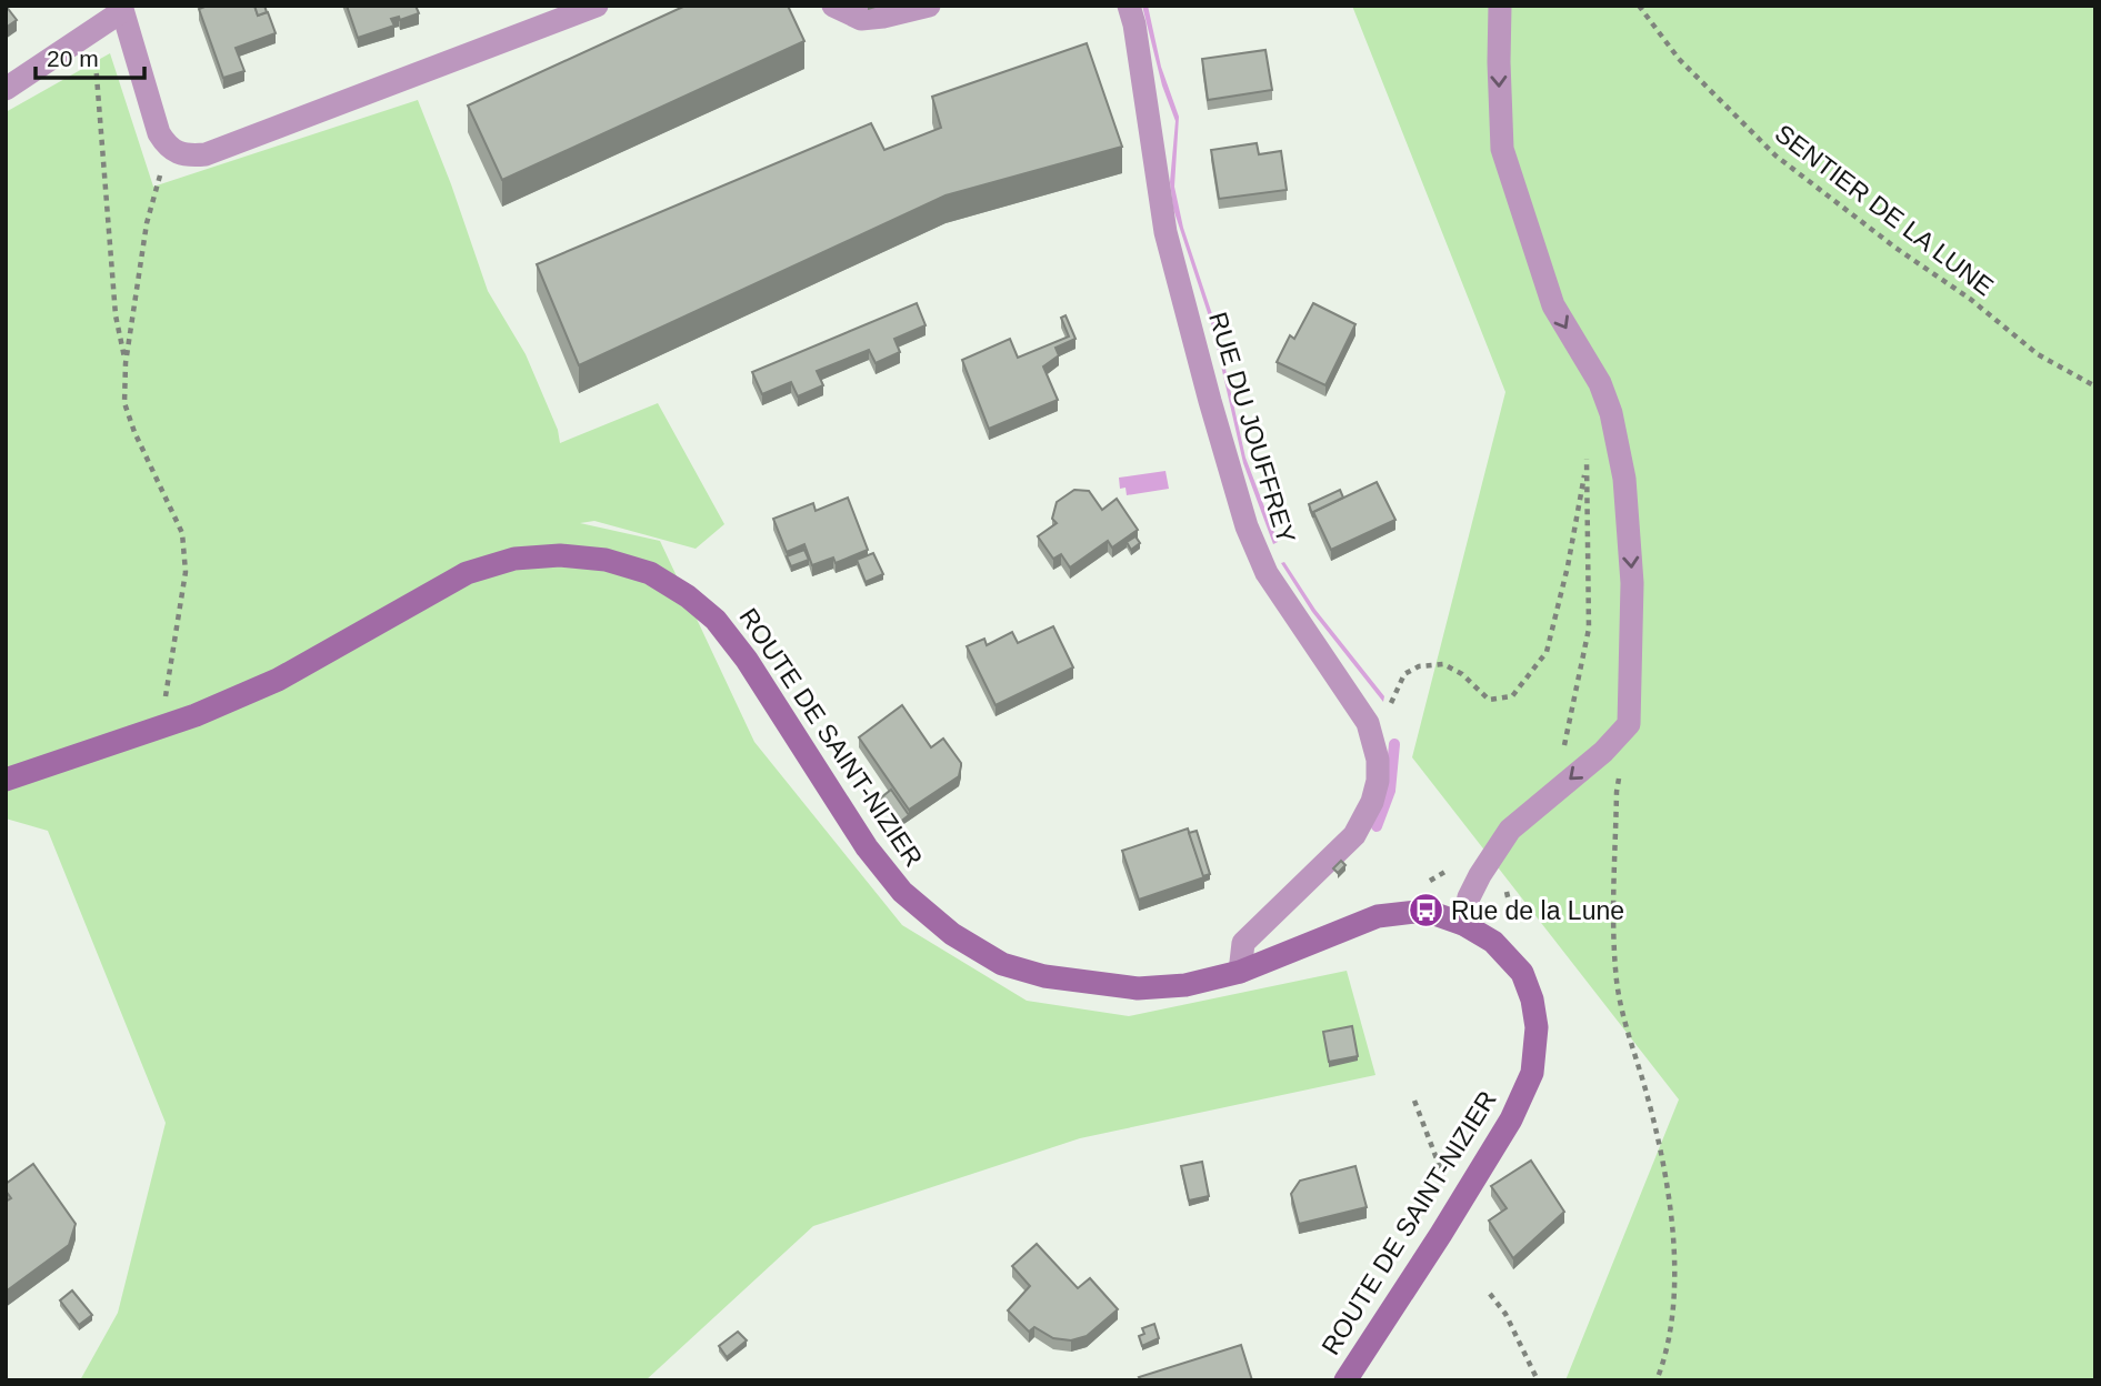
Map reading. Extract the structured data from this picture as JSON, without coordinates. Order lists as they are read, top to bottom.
{
  "streets": {
    "main road": ["ROUTE DE SAINT-NIZIER"],
    "street": ["RUE DU JOUFFREY"],
    "path": ["SENTIER DE LA LUNE"]
  },
  "crossings": [
    ["RUE DU JOUFFREY", "ROUTE DE SAINT-NIZIER"]
  ],
  "places": {
    "bus stop": ["Rue de la Lune"]
  },
  "scale_bar": "20 m"
}
